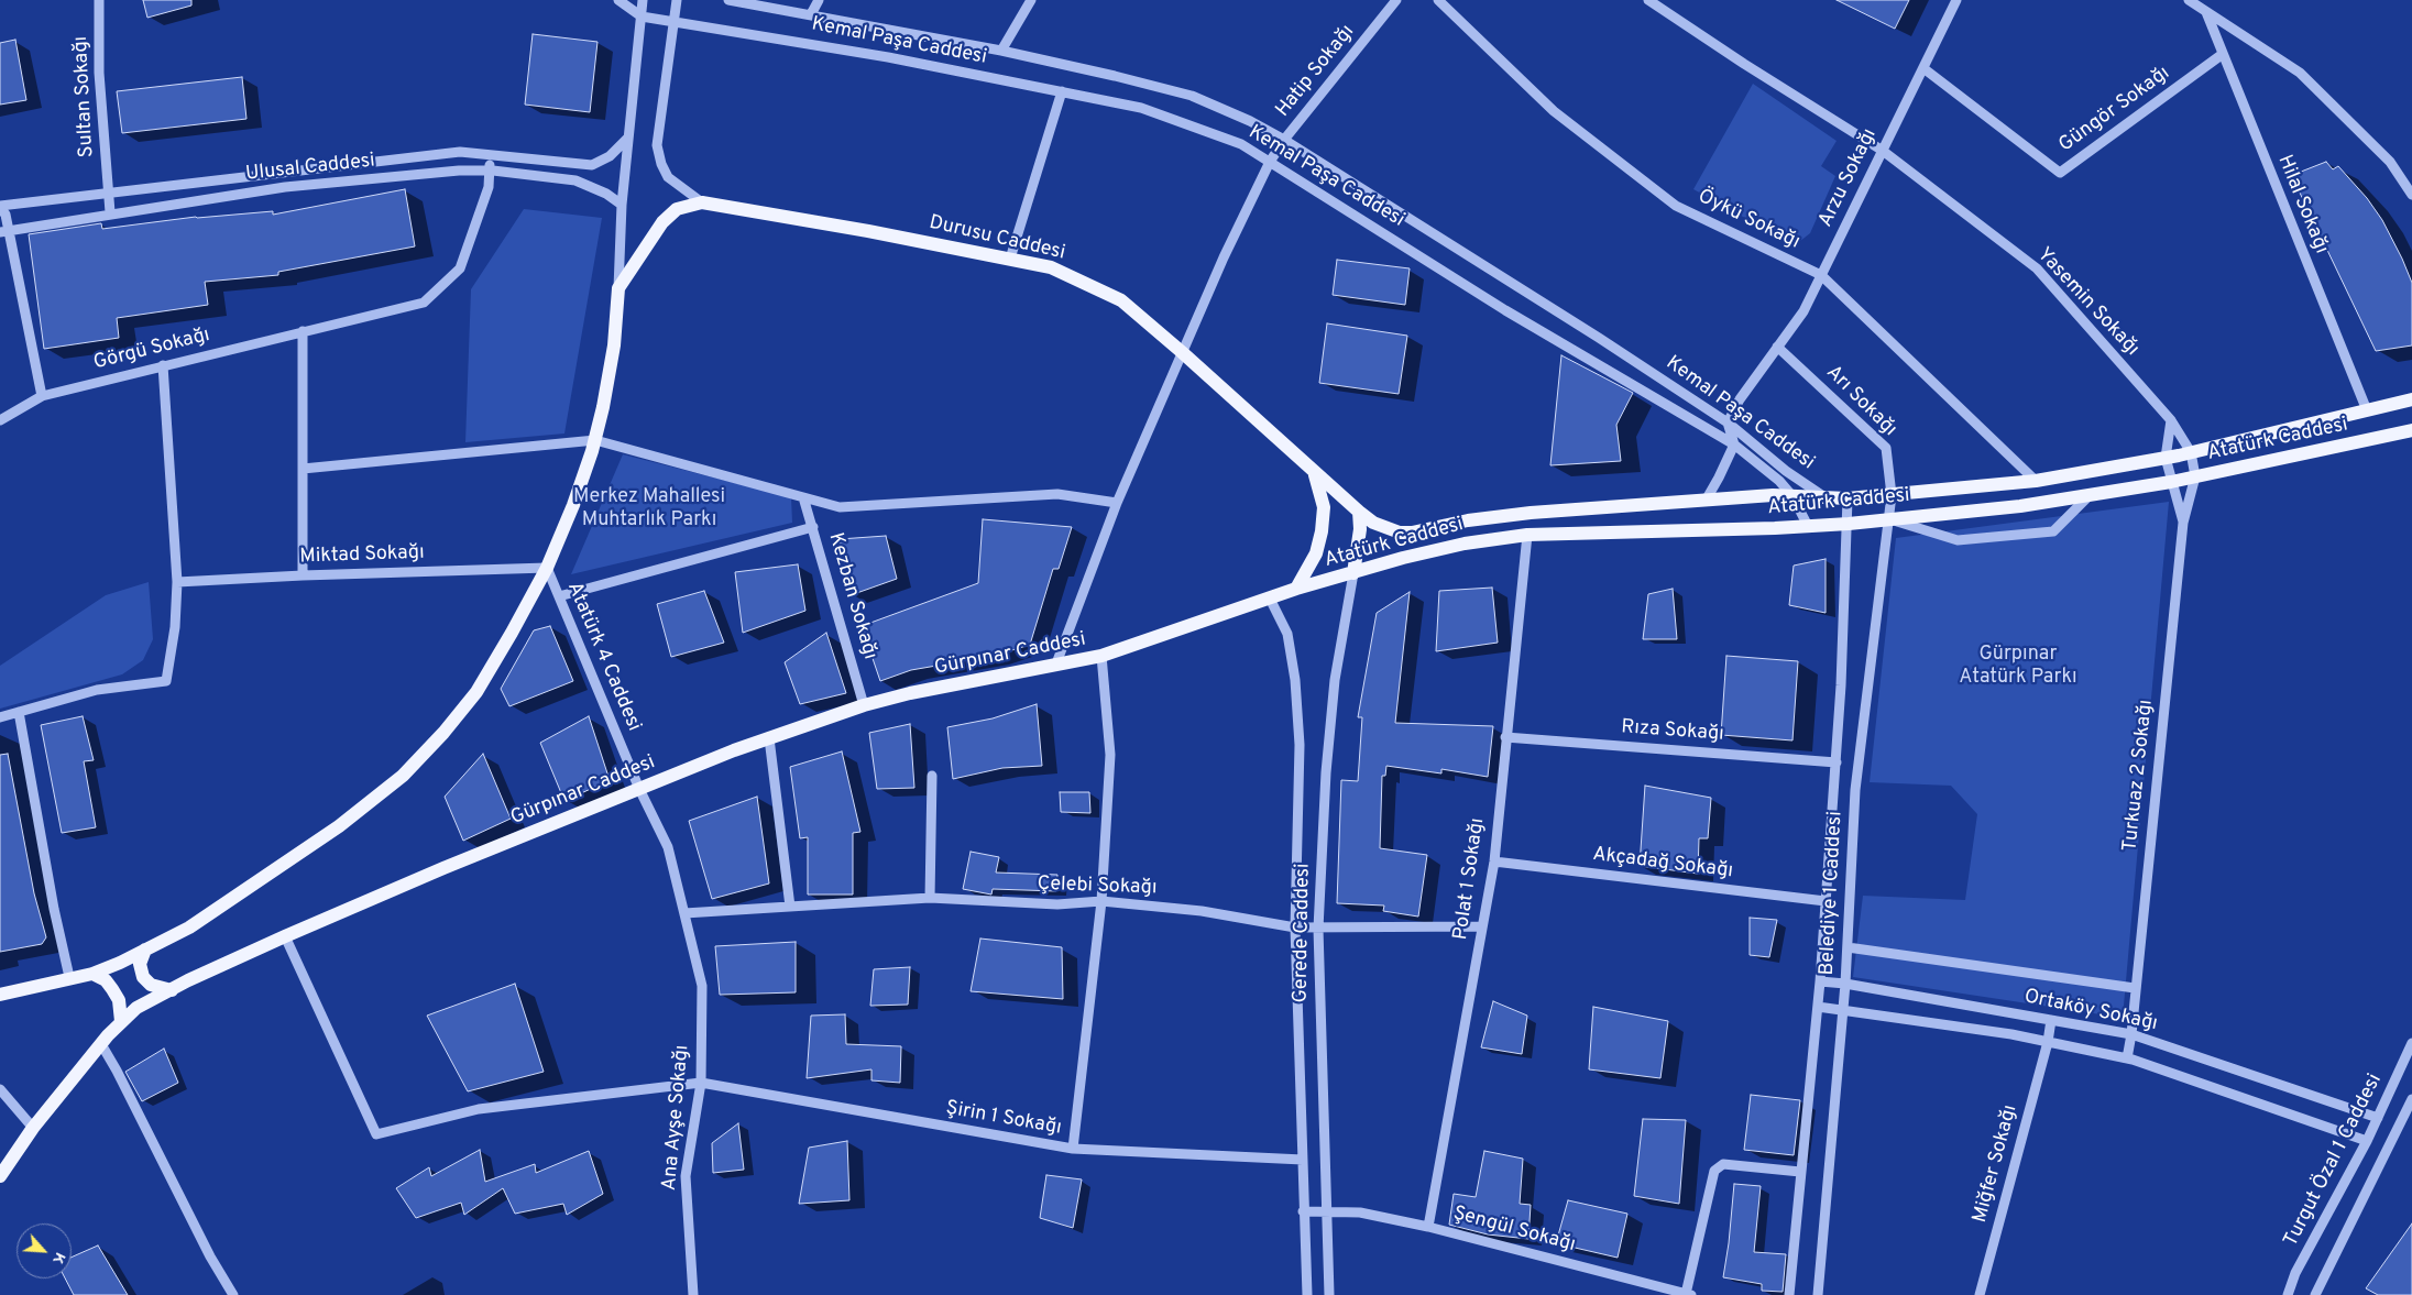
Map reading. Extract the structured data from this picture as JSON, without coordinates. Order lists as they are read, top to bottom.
{
  "streets": {
    "main road": ["Durusu Caddesi", "Atatürk Caddesi", "Gürpınar Caddesi"],
    "street": [
      "Kemal Paşa Caddesi",
      "Hatip Sokağı",
      "Sultan Sokağı",
      "Güngör Sokağı",
      "Ulusal Caddesi",
      "Arzu Sokağı",
      "Hilal Sokağı",
      "Öykü Sokağı",
      "Yasemin Sokağı",
      "Görgü Sokağı",
      "Arı Sokağı",
      "Miktad Sokağı",
      "Kezban Sokağı",
      "Atatürk 4 Caddesi",
      "Rıza Sokağı",
      "Turkuaz 2 Sokağı",
      "Akçadağ Sokağı",
      "Polat 1 Sokağı",
      "Çelebi Sokağı",
      "Belediye 1 Caddesi",
      "Gerede Caddesi",
      "Ortaköy Sokağı",
      "Ana Ayşe Sokağı",
      "Şirin 1 Sokağı",
      "Turgut Özal 1 Caddesi",
      "Miğfer Sokağı",
      "Şengül Sokağı"
    ]
  },
  "crossings": [
    ["Kemal Paşa Caddesi", "Hatip Sokağı"],
    ["Kemal Paşa Caddesi", "Arzu Sokağı"],
    ["Kemal Paşa Caddesi", "Atatürk Caddesi"],
    ["Hatip Sokağı", "Durusu Caddesi"],
    ["Hatip Sokağı", "Gürpınar Caddesi"],
    ["Sultan Sokağı", "Ulusal Caddesi"],
    ["Güngör Sokağı", "Arzu Sokağı"],
    ["Güngör Sokağı", "Hilal Sokağı"],
    ["Ulusal Caddesi", "Görgü Sokağı"],
    ["Arzu Sokağı", "Öykü Sokağı"],
    ["Arzu Sokağı", "Yasemin Sokağı"],
    ["Arzu Sokağı", "Arı Sokağı"],
    ["Hilal Sokağı", "Atatürk Caddesi"],
    ["Öykü Sokağı", "Atatürk Caddesi"],
    ["Durusu Caddesi", "Atatürk Caddesi"],
    ["Yasemin Sokağı", "Atatürk Caddesi"],
    ["Yasemin Sokağı", "Turkuaz 2 Sokağı"],
    ["Arı Sokağı", "Atatürk Caddesi"],
    ["Arı Sokağı", "Belediye 1 Caddesi"],
    ["Atatürk Caddesi", "Gürpınar Caddesi"],
    ["Atatürk Caddesi", "Polat 1 Sokağı"],
    ["Atatürk Caddesi", "Belediye 1 Caddesi"],
    ["Atatürk Caddesi", "Gerede Caddesi"],
    ["Miktad Sokağı", "Atatürk 4 Caddesi"],
    ["Kezban Sokağı", "Gürpınar Caddesi"],
    ["Gürpınar Caddesi", "Atatürk 4 Caddesi"],
    ["Gürpınar Caddesi", "Gerede Caddesi"],
    ["Gürpınar Caddesi", "Ana Ayşe Sokağı"],
    ["Gürpınar Caddesi", "Şirin 1 Sokağı"],
    ["Atatürk 4 Caddesi", "Ana Ayşe Sokağı"],
    ["Rıza Sokağı", "Polat 1 Sokağı"],
    ["Rıza Sokağı", "Belediye 1 Caddesi"],
    ["Turkuaz 2 Sokağı", "Ortaköy Sokağı"],
    ["Akçadağ Sokağı", "Polat 1 Sokağı"],
    ["Akçadağ Sokağı", "Belediye 1 Caddesi"],
    ["Polat 1 Sokağı", "Çelebi Sokağı"],
    ["Polat 1 Sokağı", "Şengül Sokağı"],
    ["Çelebi Sokağı", "Gerede Caddesi"],
    ["Çelebi Sokağı", "Ana Ayşe Sokağı"],
    ["Belediye 1 Caddesi", "Ortaköy Sokağı"],
    ["Gerede Caddesi", "Şirin 1 Sokağı"],
    ["Gerede Caddesi", "Şengül Sokağı"],
    ["Ortaköy Sokağı", "Turgut Özal 1 Caddesi"],
    ["Ortaköy Sokağı", "Miğfer Sokağı"],
    ["Ana Ayşe Sokağı", "Şirin 1 Sokağı"]
  ],
  "parks": ["Merkez Mahallesi Muhtarlık Parkı", "Gürpınar Atatürk Parkı"],
  "north": "bottom right"
}
